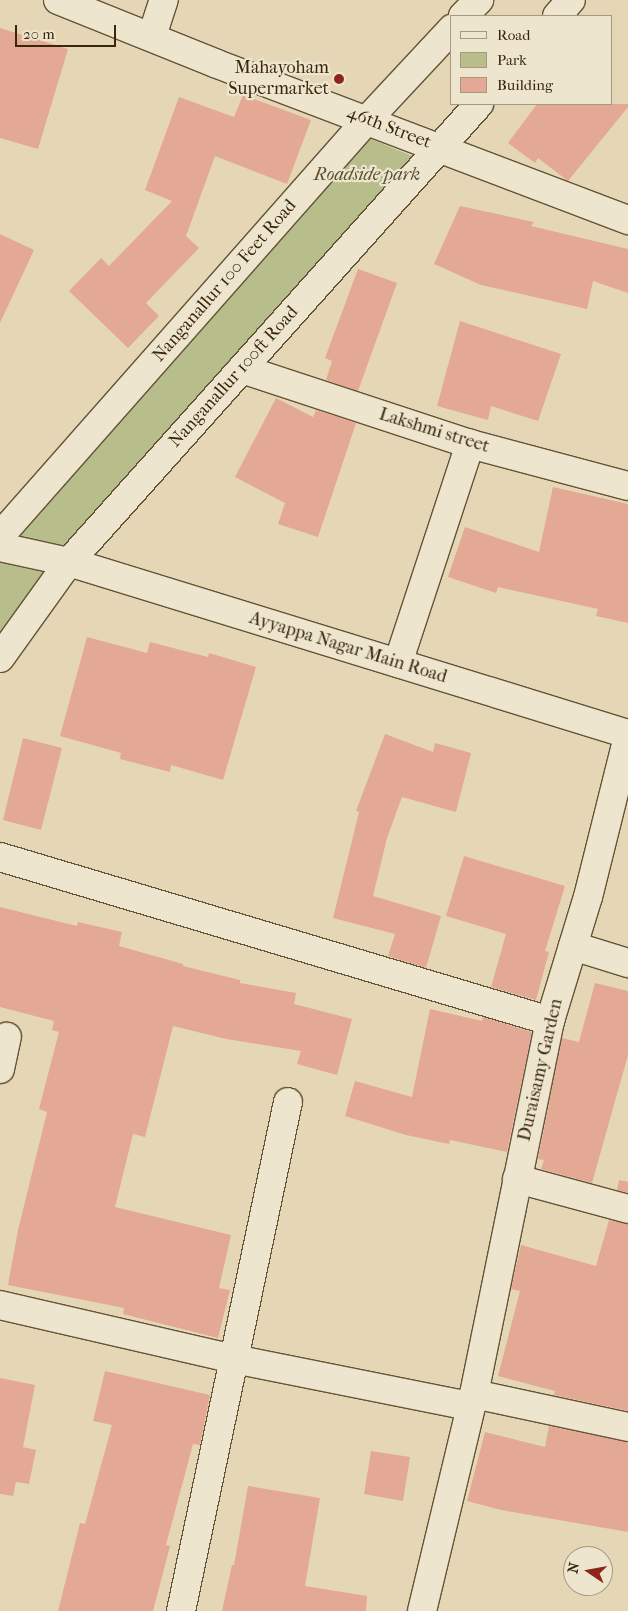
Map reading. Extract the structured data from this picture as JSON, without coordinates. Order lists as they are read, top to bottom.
{
  "streets": {
    "street": [
      "46th Street",
      "Nanganallur 100 Feet Road",
      "Nanganallur 100ft Road",
      "Lakshmi street",
      "Ayyappa Nagar Main Road",
      "Duraisamy Garden"
    ]
  },
  "crossings": [
    ["46th Street", "Nanganallur 100 Feet Road"],
    ["46th Street", "Nanganallur 100ft Road"],
    ["Nanganallur 100ft Road", "Lakshmi street"],
    ["Nanganallur 100ft Road", "Ayyappa Nagar Main Road"],
    ["Ayyappa Nagar Main Road", "Duraisamy Garden"]
  ],
  "parks": ["Roadside park"],
  "places": ["Mahayoham Supermarket"],
  "legend": ["Road", "Park", "Building"],
  "scale_bar": "20 m",
  "north": "left"
}
